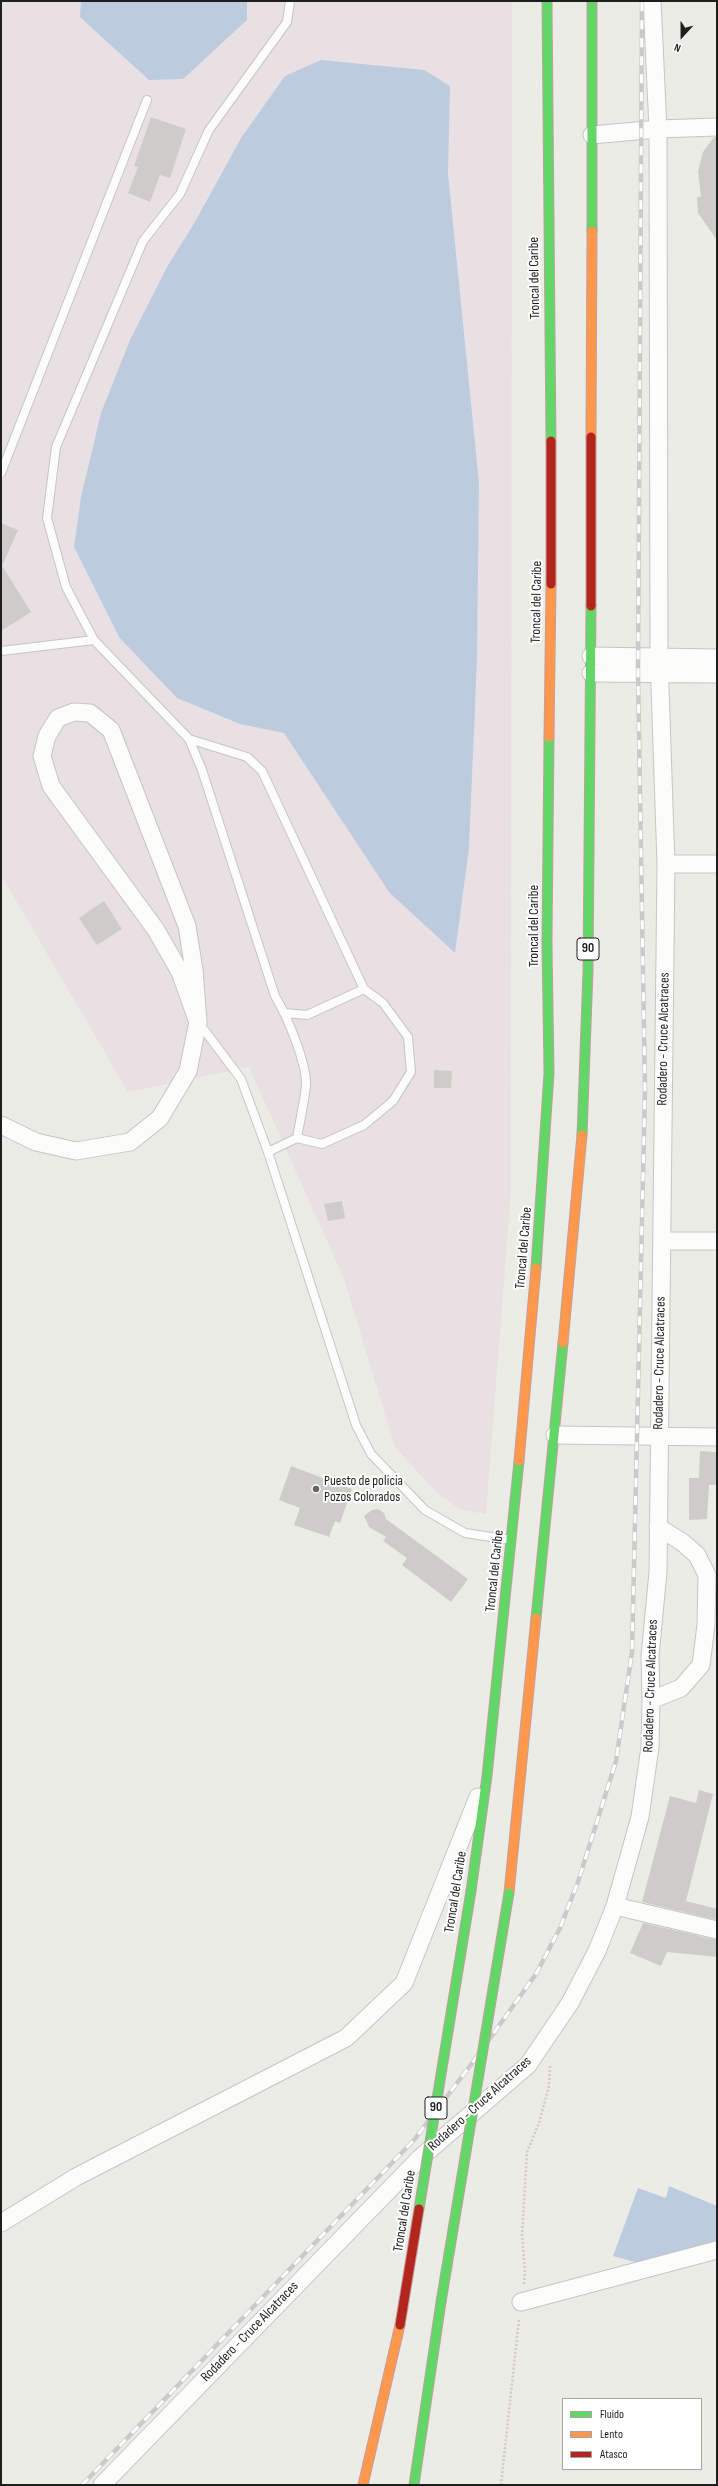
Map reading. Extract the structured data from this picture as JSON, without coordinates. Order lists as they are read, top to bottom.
{
  "streets": {
    "highway": ["Troncal del Caribe", "90"],
    "street": ["Rodadero - Cruce Alcatraces"]
  },
  "places": ["Puesto de policia Pozos Colorados"],
  "legend": ["Fluido", "Lento", "Atasco"],
  "north": "bottom"
}
